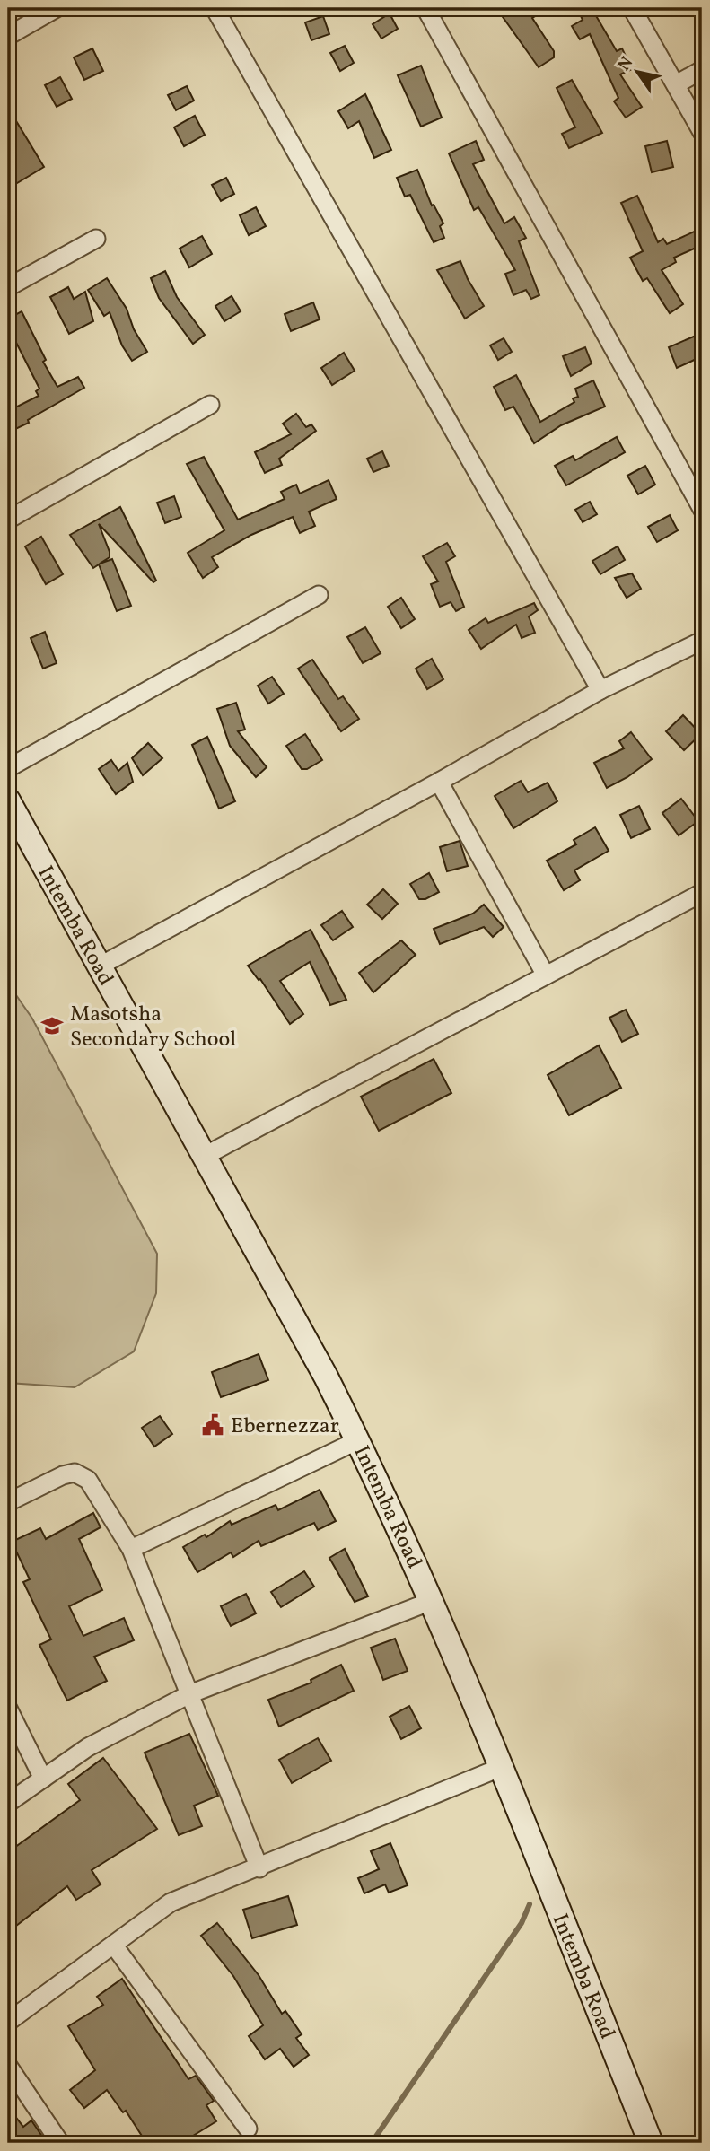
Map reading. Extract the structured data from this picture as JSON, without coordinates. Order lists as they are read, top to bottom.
{
  "streets": {
    "street": ["Intemba Road"]
  },
  "places": {
    "school or university": ["Masotsha Secondary School"],
    "public building": ["Ebernezzar"]
  },
  "north": "top left"
}
